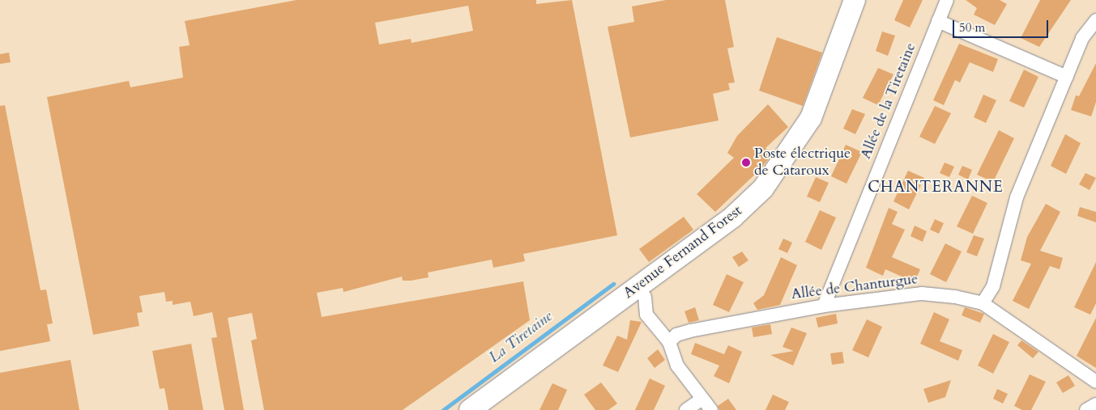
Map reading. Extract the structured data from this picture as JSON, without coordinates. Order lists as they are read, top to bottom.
{
  "streets": {
    "main road": ["Avenue Fernand Forest"],
    "street": ["Allée de la Tiretaine", "Allée de Chanturgue"]
  },
  "crossings": [
    ["Allée de la Tiretaine", "Allée de Chanturgue"]
  ],
  "districts": ["CHANTERANNE"],
  "water": ["La Tiretaine"],
  "places": ["Poste électrique de Cataroux"],
  "scale_bar": "50 m"
}
